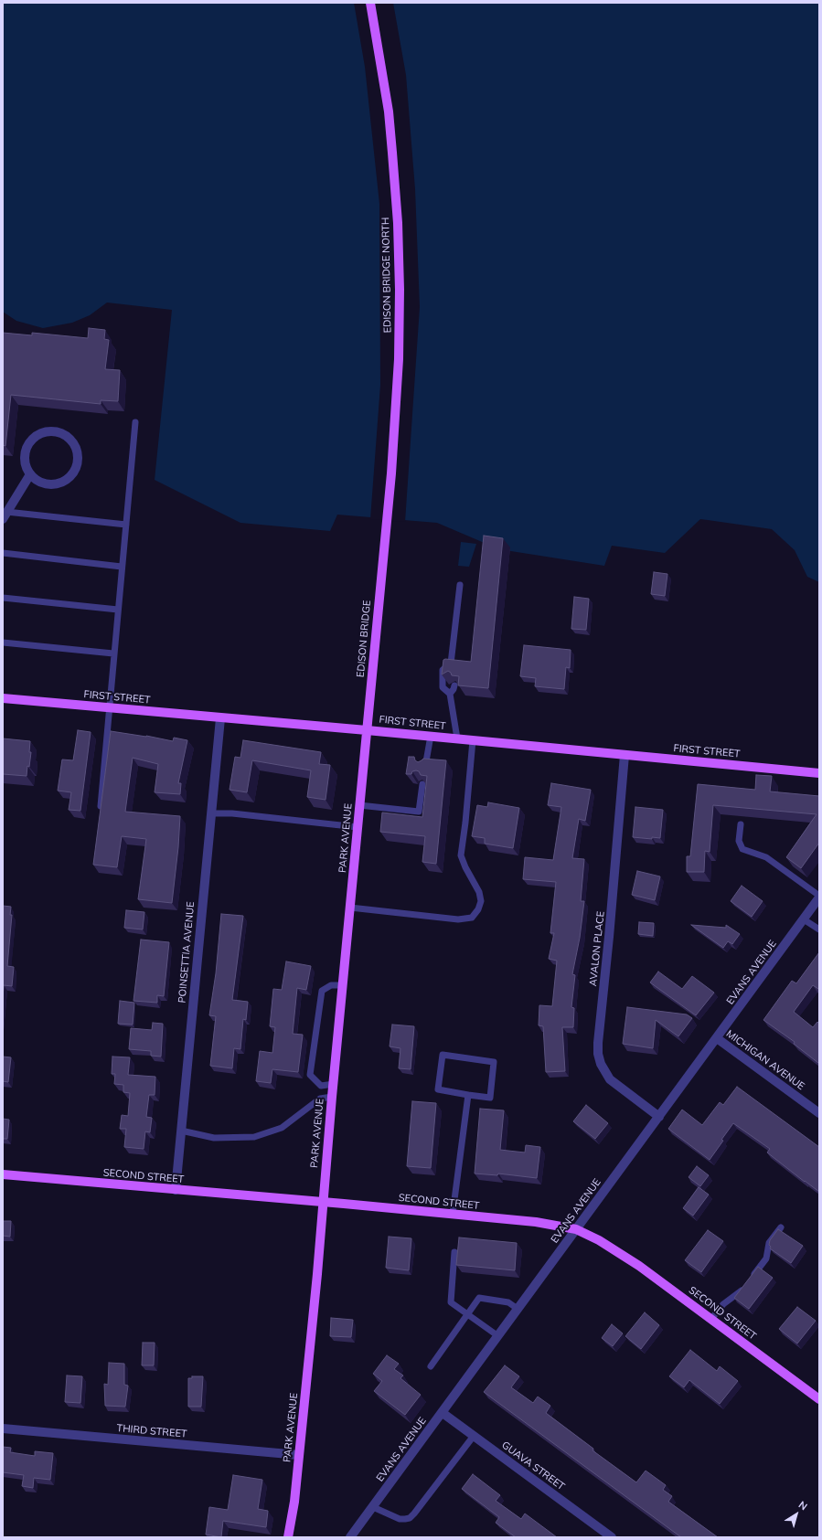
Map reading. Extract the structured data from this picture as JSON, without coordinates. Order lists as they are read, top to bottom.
{
  "streets": {
    "main road": [
      "EDISON BRIDGE NORTH",
      "EDISON BRIDGE",
      "FIRST STREET",
      "PARK AVENUE",
      "SECOND STREET"
    ],
    "street": [
      "AVALON PLACE",
      "POINSETTIA AVENUE",
      "EVANS AVENUE",
      "MICHIGAN AVENUE",
      "THIRD STREET",
      "GUAVA STREET"
    ]
  },
  "crossings": [
    ["EDISON BRIDGE NORTH", "EDISON BRIDGE"],
    ["EDISON BRIDGE", "FIRST STREET"],
    ["EDISON BRIDGE", "PARK AVENUE"],
    ["FIRST STREET", "PARK AVENUE"],
    ["FIRST STREET", "AVALON PLACE"],
    ["FIRST STREET", "POINSETTIA AVENUE"],
    ["PARK AVENUE", "SECOND STREET"],
    ["PARK AVENUE", "THIRD STREET"],
    ["AVALON PLACE", "EVANS AVENUE"],
    ["POINSETTIA AVENUE", "SECOND STREET"],
    ["EVANS AVENUE", "MICHIGAN AVENUE"],
    ["EVANS AVENUE", "SECOND STREET"],
    ["EVANS AVENUE", "GUAVA STREET"]
  ],
  "north": "top right"
}
